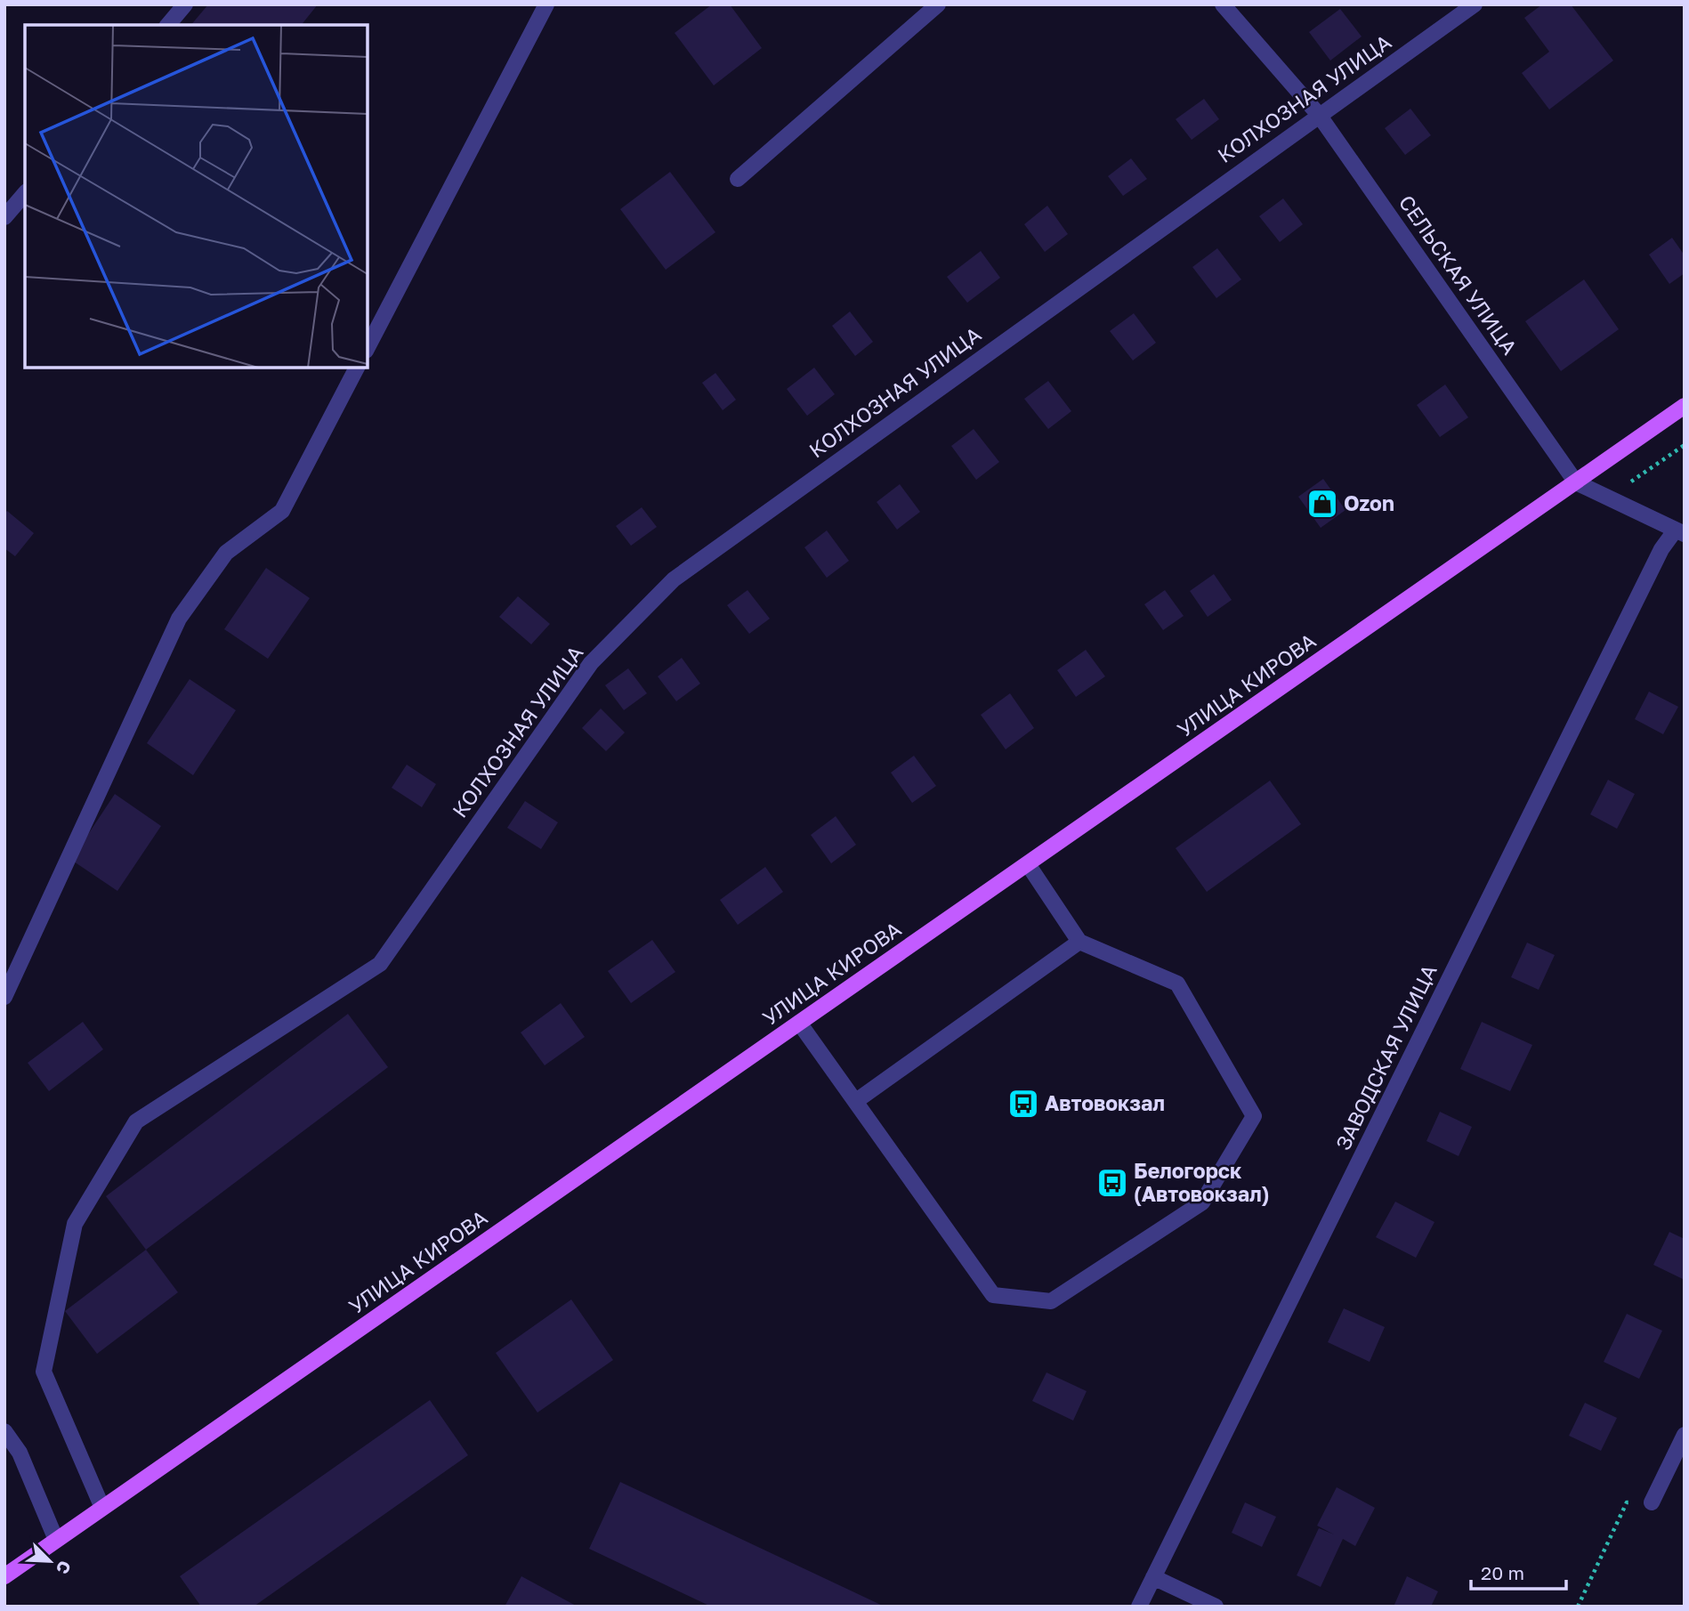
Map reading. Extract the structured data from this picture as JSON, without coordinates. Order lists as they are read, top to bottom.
{
  "streets": {
    "main road": ["УЛИЦА КИРОВА"],
    "street": ["КОЛХОЗНАЯ УЛИЦА", "СЕЛЬСКАЯ УЛИЦА", "ЗАВОДСКАЯ УЛИЦА"]
  },
  "crossings": [
    ["КОЛХОЗНАЯ УЛИЦА", "СЕЛЬСКАЯ УЛИЦА"],
    ["КОЛХОЗНАЯ УЛИЦА", "УЛИЦА КИРОВА"],
    ["СЕЛЬСКАЯ УЛИЦА", "УЛИЦА КИРОВА"],
    ["СЕЛЬСКАЯ УЛИЦА", "ЗАВОДСКАЯ УЛИЦА"]
  ],
  "places": {
    "shop": ["Ozon"],
    "bus stop": ["Автовокзал", "Белогорск (Автовокзал)"]
  },
  "scale_bar": "20 m",
  "north": "bottom right"
}
